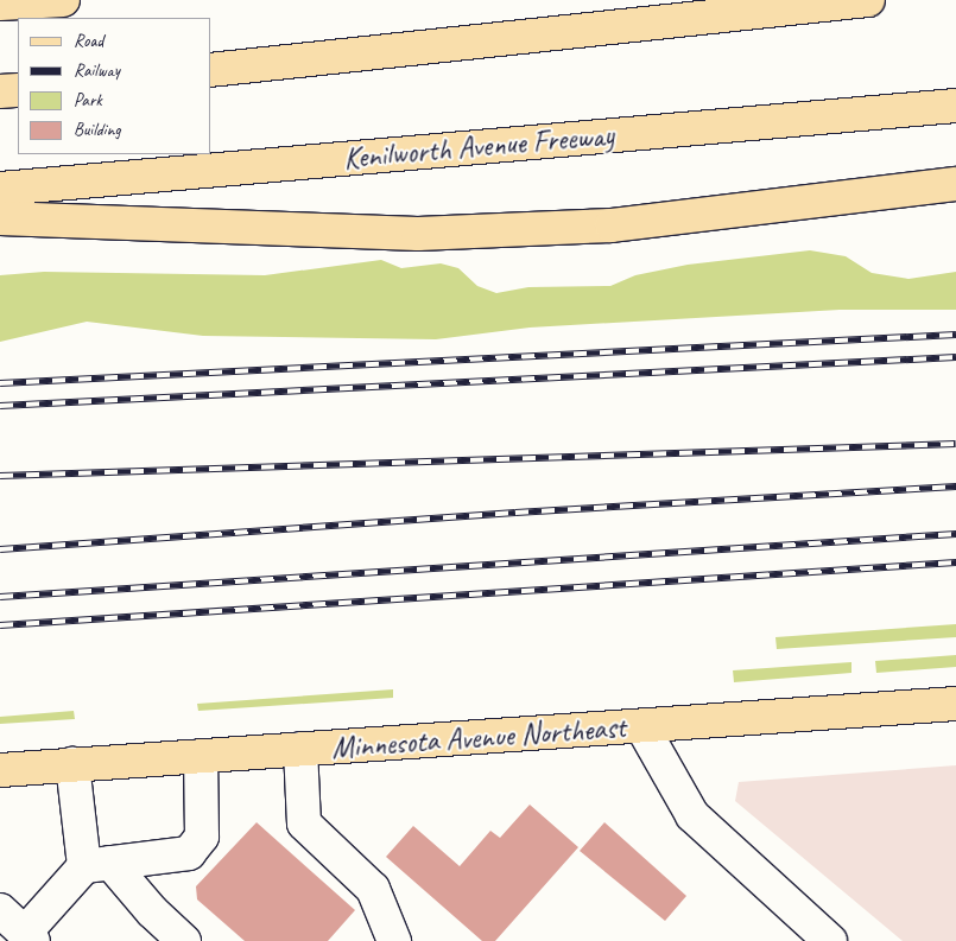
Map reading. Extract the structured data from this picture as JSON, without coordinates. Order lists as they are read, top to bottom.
{
  "streets": {
    "main road": ["Kenilworth Avenue Freeway", "Minnesota Avenue Northeast"]
  },
  "legend": [
    "Road",
    "Railway",
    "Park",
    "Building"
  ]
}
